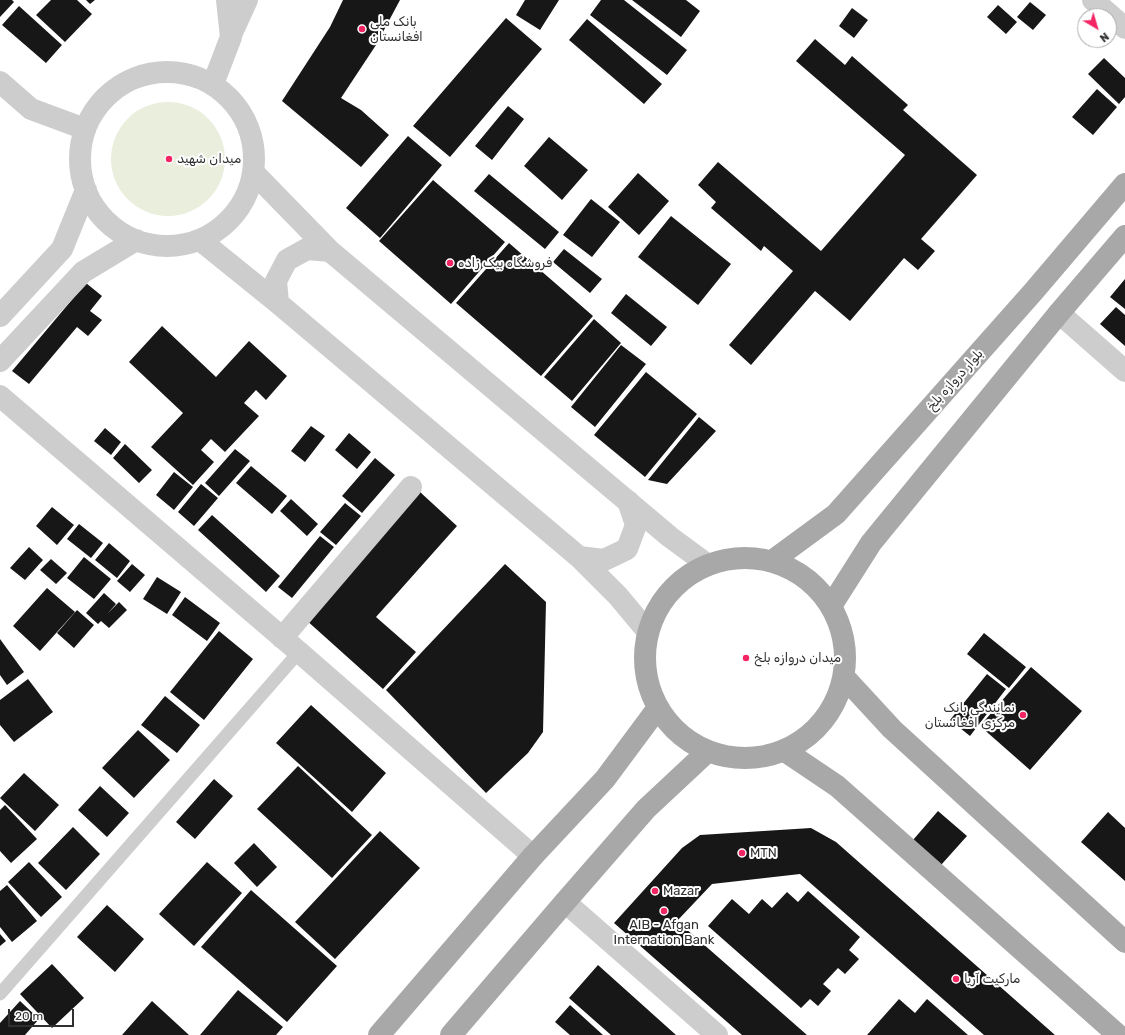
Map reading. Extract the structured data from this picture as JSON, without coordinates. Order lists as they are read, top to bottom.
{
  "streets": {
    "main road": ["بلوار دروازه بلخ"]
  },
  "places": [
    "بانک ملی افغانستان",
    "میدان شهید",
    "فروشگاه بیک زاده",
    "میدان دروازه بلخ",
    "نمایندگی بانک مرکزی افغانستان",
    "MTN",
    "Mazar",
    "AIB - Afgan Internation Bank",
    "مارکیت آریا"
  ],
  "scale_bar": "20 m",
  "north": "bottom right"
}
